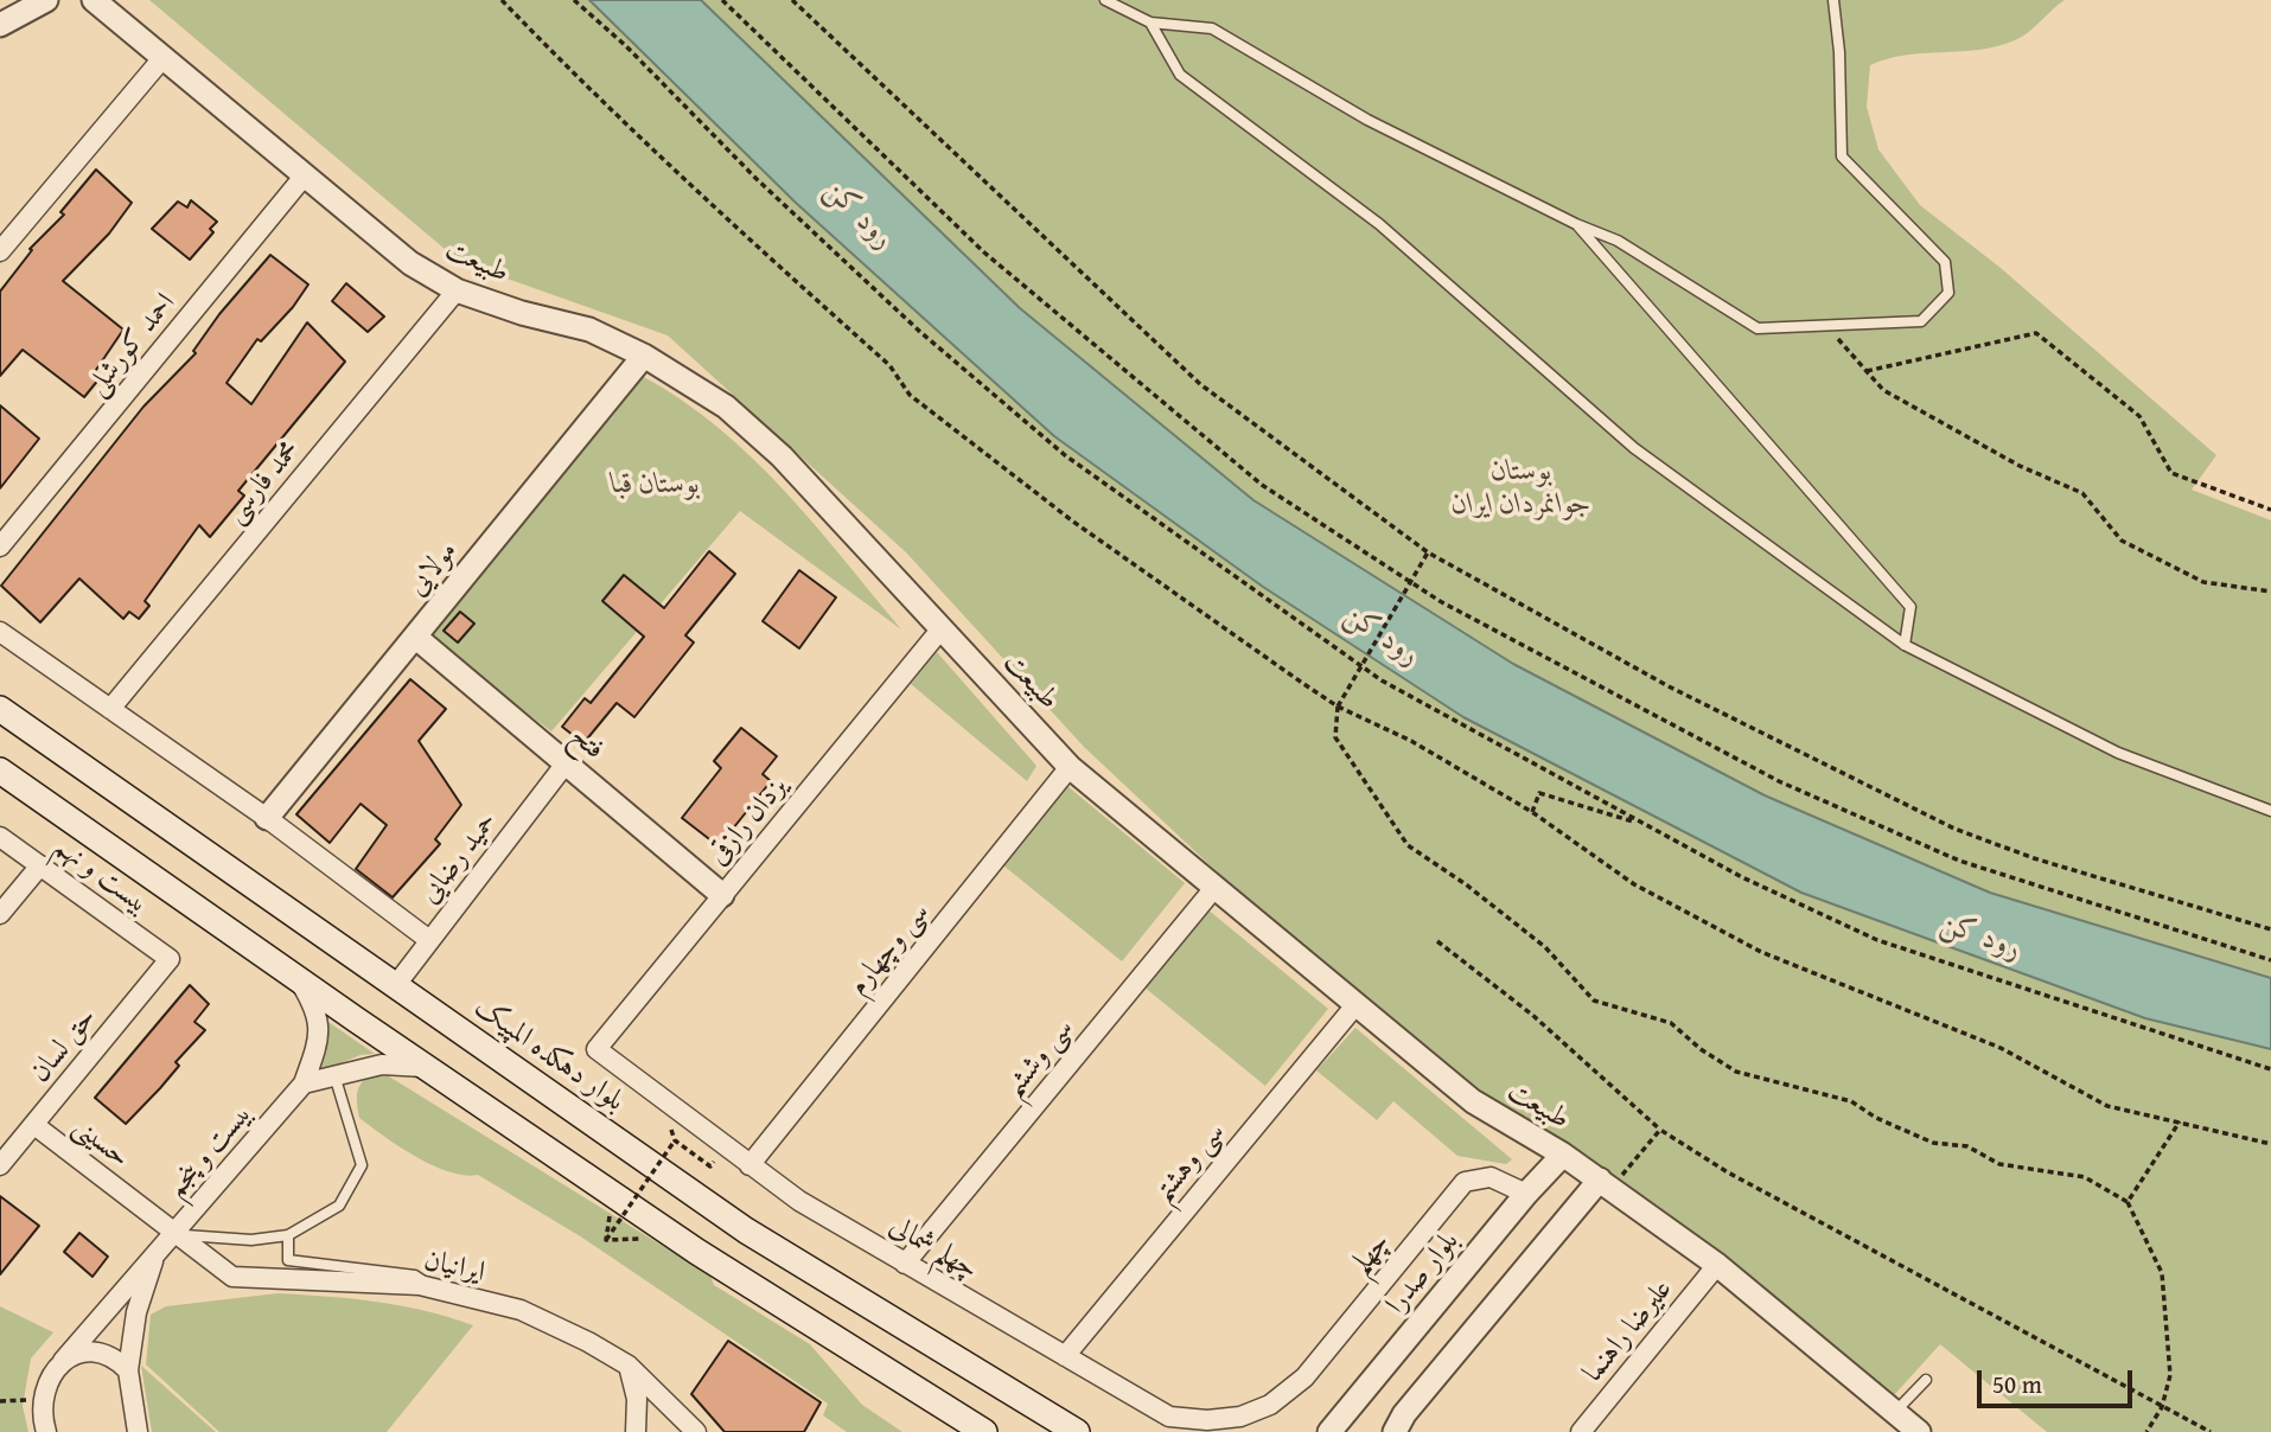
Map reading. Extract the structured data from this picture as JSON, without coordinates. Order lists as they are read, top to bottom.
{
  "streets": {
    "main road": ["بلوار دهکده المپیک"],
    "street": [
      "طبیعت",
      "احمد کورشلی",
      "محمد فارسی",
      "مولایی",
      "فتح",
      "یزدان رازقی",
      "حمید رضایی",
      "بیست و نهم",
      "سی وچهارم",
      "حق لسان",
      "سی وششم",
      "حسینی",
      "بیست و پنجم",
      "سی وهشتم",
      "چهلم شمالی",
      "چهلم",
      "ایرانیان",
      "بلوار صدرا",
      "علیرضا راهنما"
    ]
  },
  "crossings": [
    ["طبیعت", "احمد کورشلی"],
    ["طبیعت", "محمد فارسی"],
    ["طبیعت", "مولایی"],
    ["طبیعت", "یزدان رازقی"],
    ["طبیعت", "سی وچهارم"],
    ["طبیعت", "سی وششم"],
    ["طبیعت", "سی وهشتم"],
    ["طبیعت", "بلوار صدرا"],
    ["طبیعت", "علیرضا راهنما"],
    ["مولایی", "فتح"],
    ["فتح", "یزدان رازقی"],
    ["فتح", "حمید رضایی"],
    ["یزدان رازقی", "چهلم شمالی"],
    ["حمید رضایی", "بلوار دهکده المپیک"],
    ["بیست و نهم", "حق لسان"],
    ["سی وچهارم", "چهلم شمالی"],
    ["حق لسان", "حسینی"],
    ["سی وششم", "چهلم شمالی"],
    ["حسینی", "بیست و پنجم"],
    ["حسینی", "ایرانیان"],
    ["بیست و پنجم", "ایرانیان"],
    ["سی وهشتم", "چهلم شمالی"],
    ["چهلم شمالی", "چهلم"],
    ["چهلم", "بلوار صدرا"]
  ],
  "water": ["رود کن"],
  "parks": ["بوستان جوانمردان ایران", "بوستان قبا"],
  "scale_bar": "50 m"
}
